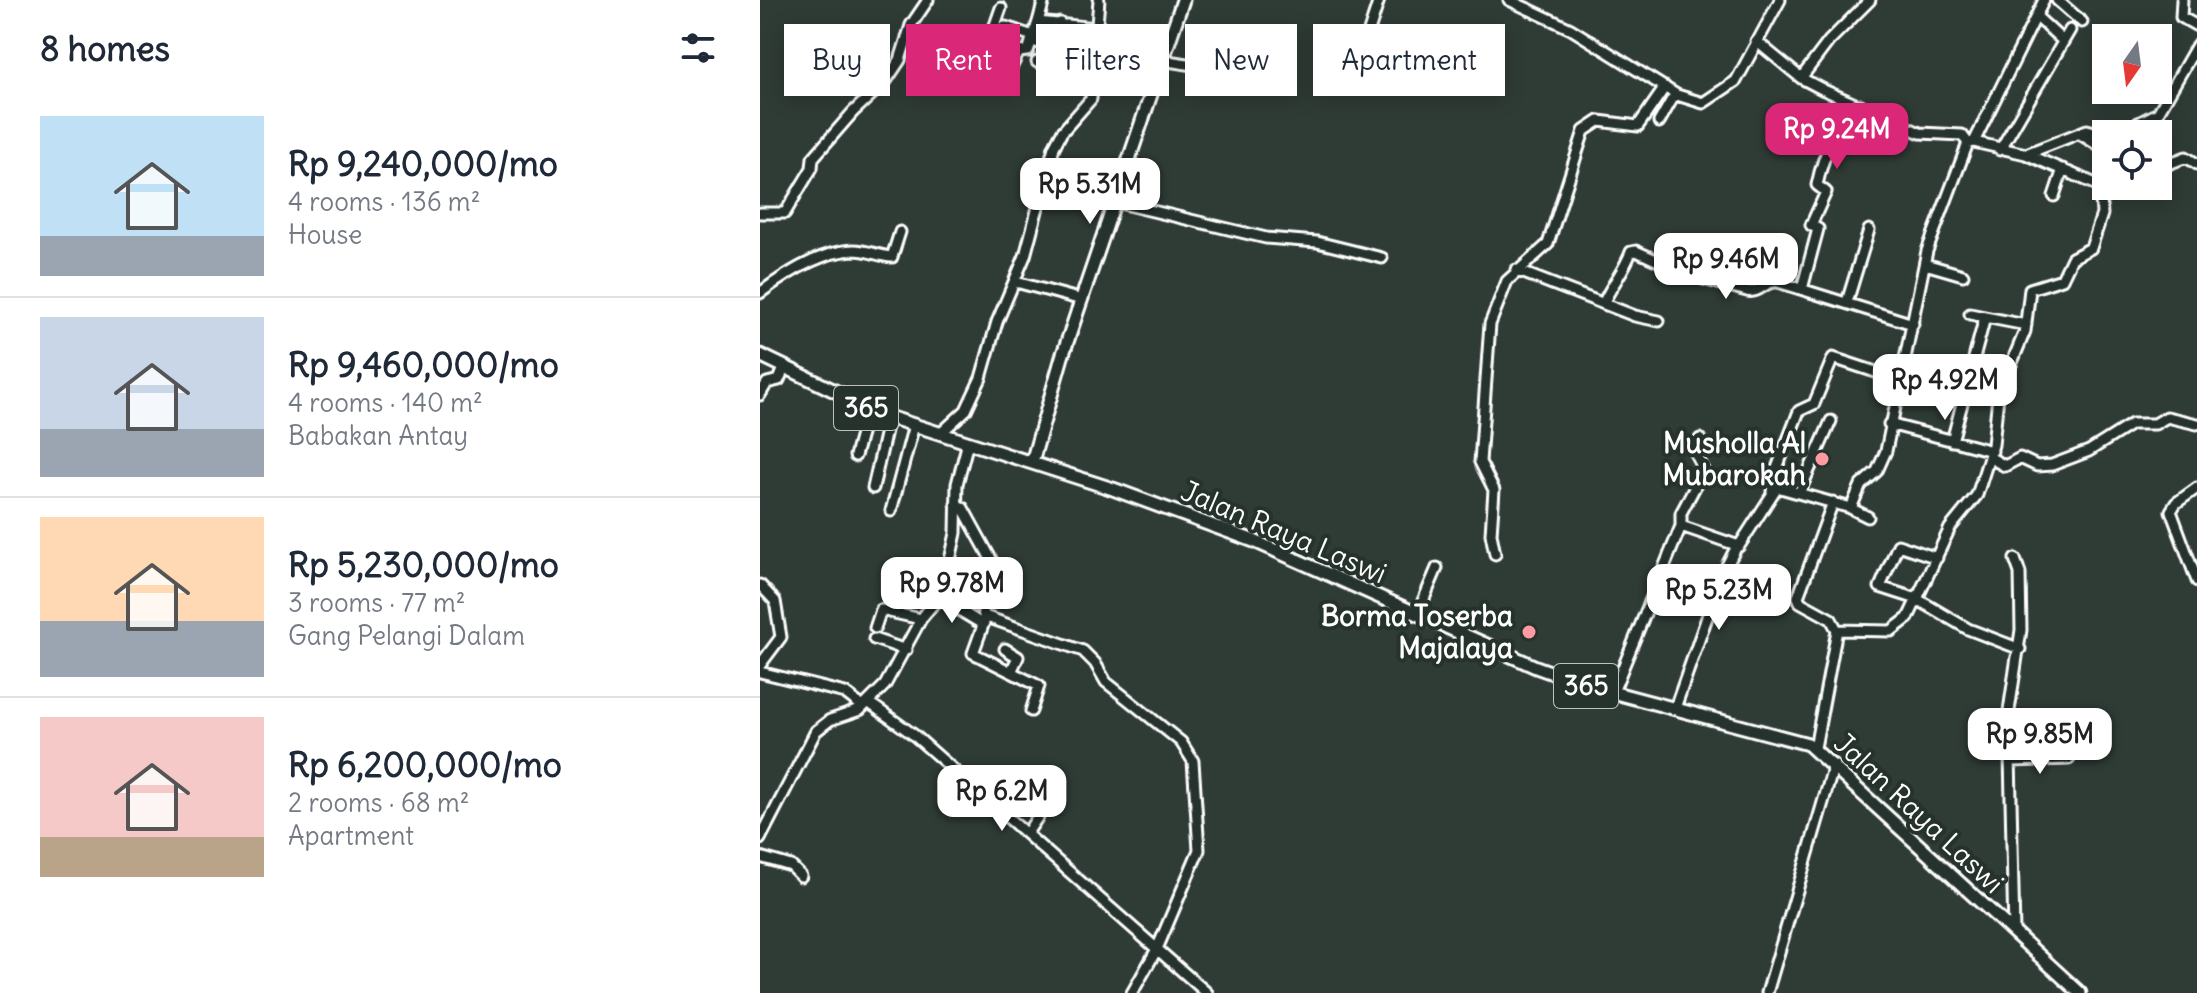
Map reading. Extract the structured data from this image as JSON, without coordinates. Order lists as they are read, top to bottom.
{
  "streets": {
    "main road": ["365", "Jalan Raya Laswi"]
  },
  "places": ["Musholla Al Mubarokah", "Borma Toserba Majalaya"],
  "north": "bottom",
  "page": {
    "heading": "8 homes",
    "chip": [
      "Buy",
      "Rent",
      "Filters",
      "New",
      "Apartment"
    ],
    "list": [
      {
        "name": "Rp 9,240,000/mo",
        "note": "4 rooms · 136 m² · House"
      },
      {
        "name": "Rp 9,460,000/mo",
        "note": "4 rooms · 140 m² · Babakan Antay"
      },
      {
        "name": "Rp 5,230,000/mo",
        "note": "3 rooms · 77 m² · Gang Pelangi Dalam"
      },
      {
        "name": "Rp 6,200,000/mo",
        "note": "2 rooms · 68 m² · Apartment"
      }
    ],
    "price": [
      "Rp 9.24M",
      "Rp 5.31M",
      "Rp 9.46M",
      "Rp 4.92M",
      "Rp 9.78M",
      "Rp 5.23M",
      "Rp 9.85M",
      "Rp 6.2M"
    ]
  }
}
